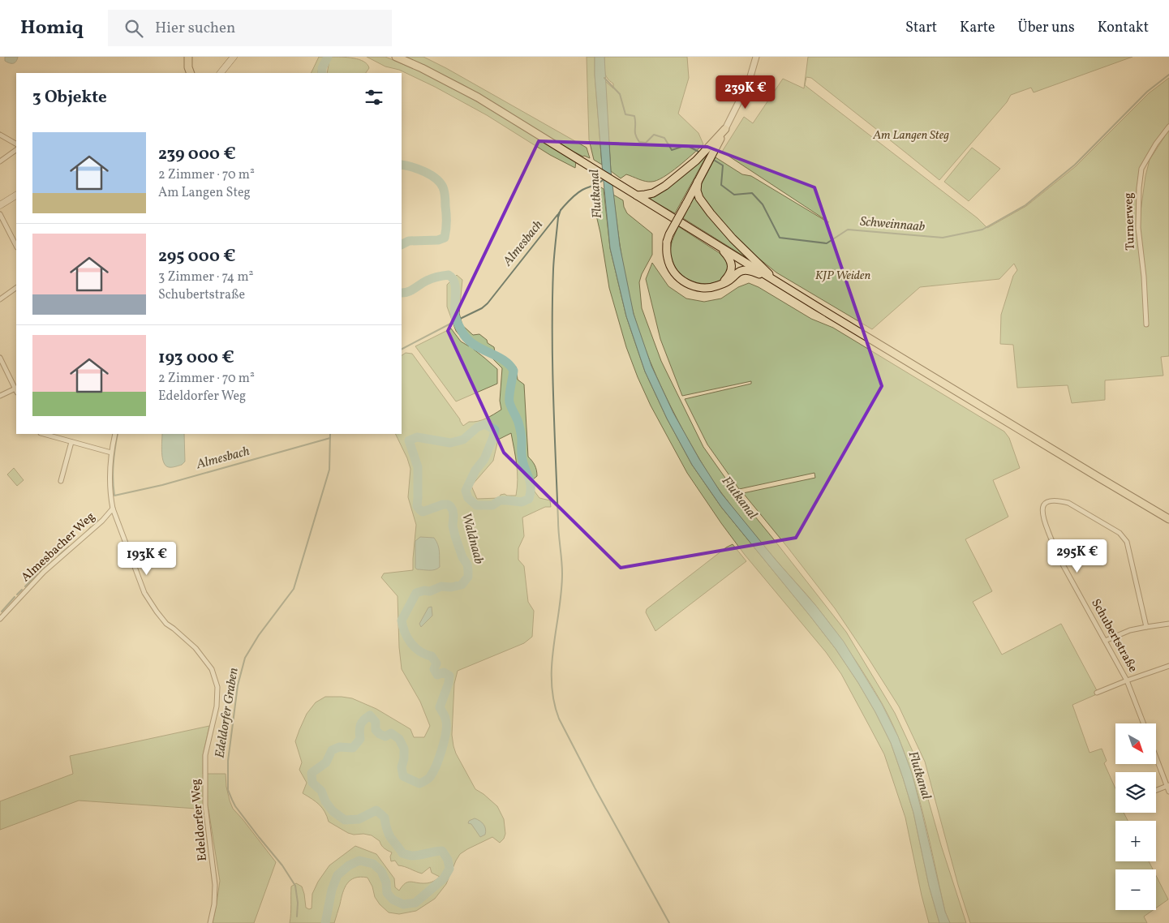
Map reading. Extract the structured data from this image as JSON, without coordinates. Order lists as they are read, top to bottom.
{
  "streets": {
    "street": [
      "Turnerweg",
      "Almesbacher Weg",
      "Schubertstraße",
      "Edeldorfer Weg"
    ]
  },
  "crossings": [
    ["Almesbacher Weg", "Edeldorfer Weg"]
  ],
  "water": [
    "Flutkanal",
    "Schweinnaab",
    "Almesbach",
    "Waldnaab",
    "Edeldorfer Graben"
  ],
  "parks": ["Am Langen Steg", "KJP Weiden"],
  "north": "bottom right",
  "page": {
    "header": "Homiq",
    "search": "Hier suchen",
    "nav": [
      "Start",
      "Karte",
      "Über uns",
      "Kontakt"
    ],
    "heading": "3 Objekte",
    "price": ["239K €", "295K €", "193K €"],
    "list": [
      {
        "name": "239 000 €",
        "note": "2 Zimmer · 70 m² · Am Langen Steg"
      },
      {
        "name": "295 000 €",
        "note": "3 Zimmer · 74 m² · Schubertstraße"
      },
      {
        "name": "193 000 €",
        "note": "2 Zimmer · 70 m² · Edeldorfer Weg"
      }
    ],
    "map_buttons": ["+", "−"]
  }
}
